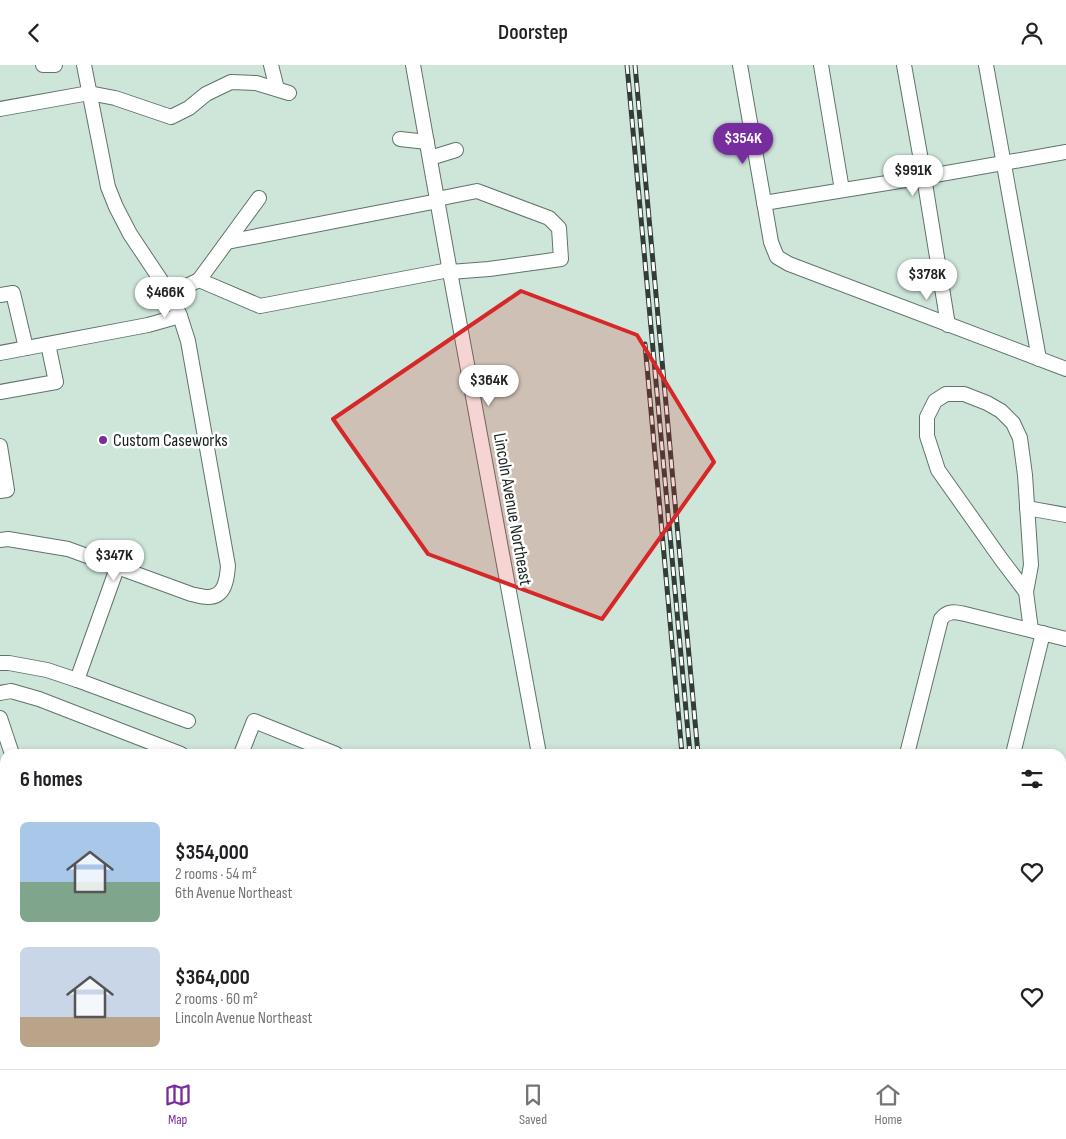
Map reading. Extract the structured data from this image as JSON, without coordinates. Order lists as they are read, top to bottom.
{
  "streets": {
    "street": ["Lincoln Avenue Northeast"]
  },
  "places": ["Custom Caseworks"],
  "page": {
    "header": "Doorstep",
    "price": [
      "$354K",
      "$991K",
      "$378K",
      "$466K",
      "$364K",
      "$347K"
    ],
    "heading": "6 homes",
    "list": [
      {
        "name": "$354,000",
        "note": "2 rooms · 54 m² · 6th Avenue Northeast"
      },
      {
        "name": "$364,000",
        "note": "2 rooms · 60 m² · Lincoln Avenue Northeast"
      }
    ],
    "tabs": ["Map", "Saved", "Home"]
  }
}
